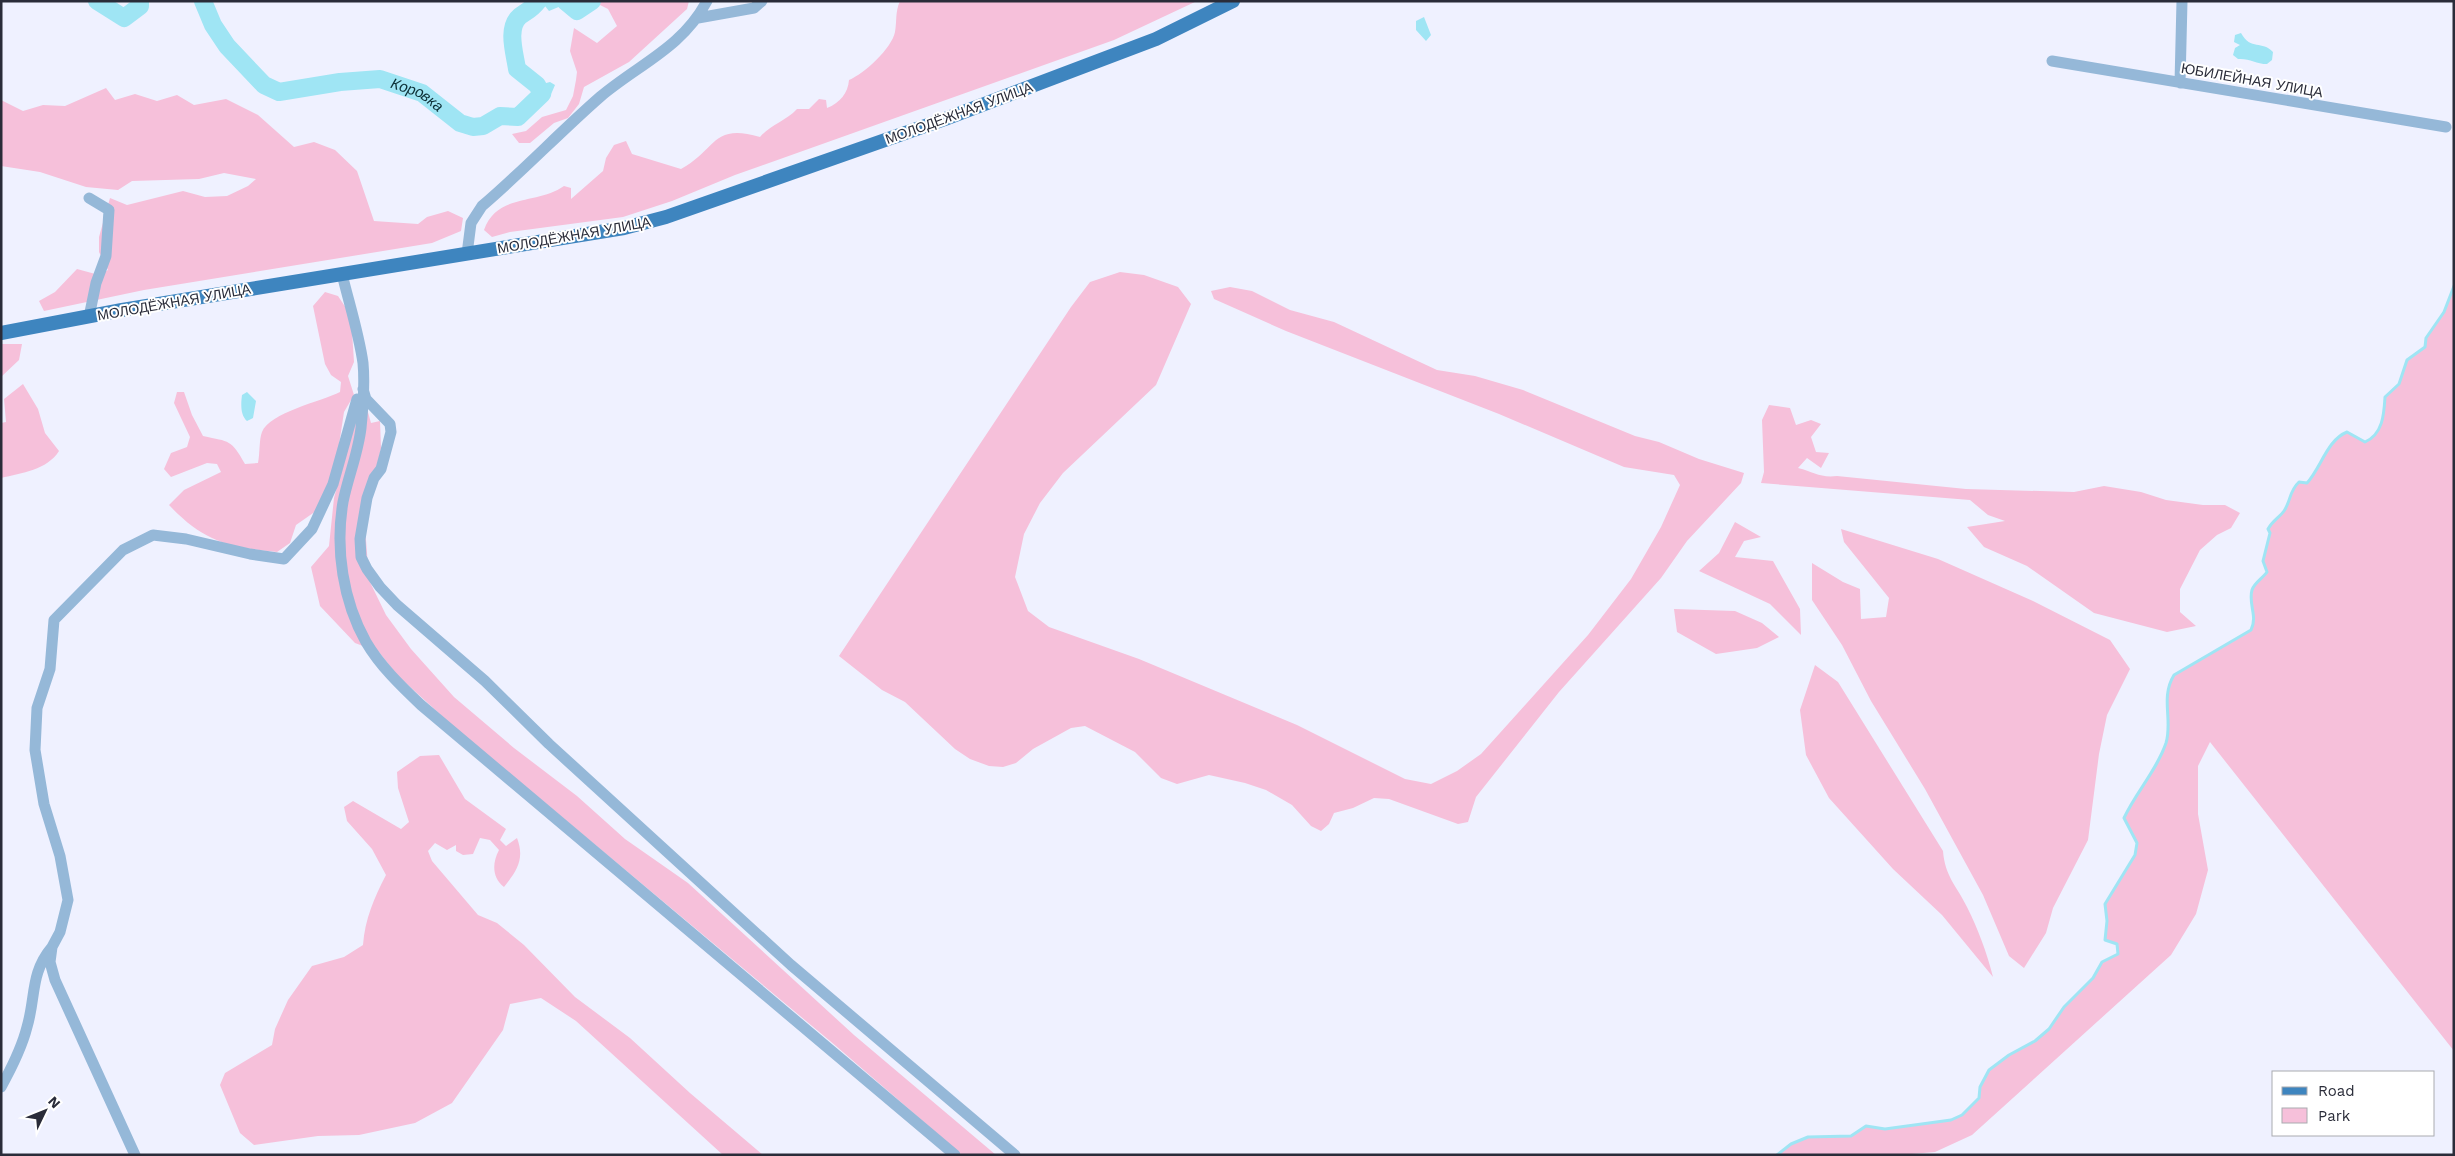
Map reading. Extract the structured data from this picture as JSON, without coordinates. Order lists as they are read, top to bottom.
{
  "streets": {
    "main road": ["МОЛОДЁЖНАЯ УЛИЦА"],
    "street": ["ЮБИЛЕЙНАЯ УЛИЦА"]
  },
  "water": ["Коровка"],
  "legend": ["Road", "Park"],
  "north": "top right"
}
